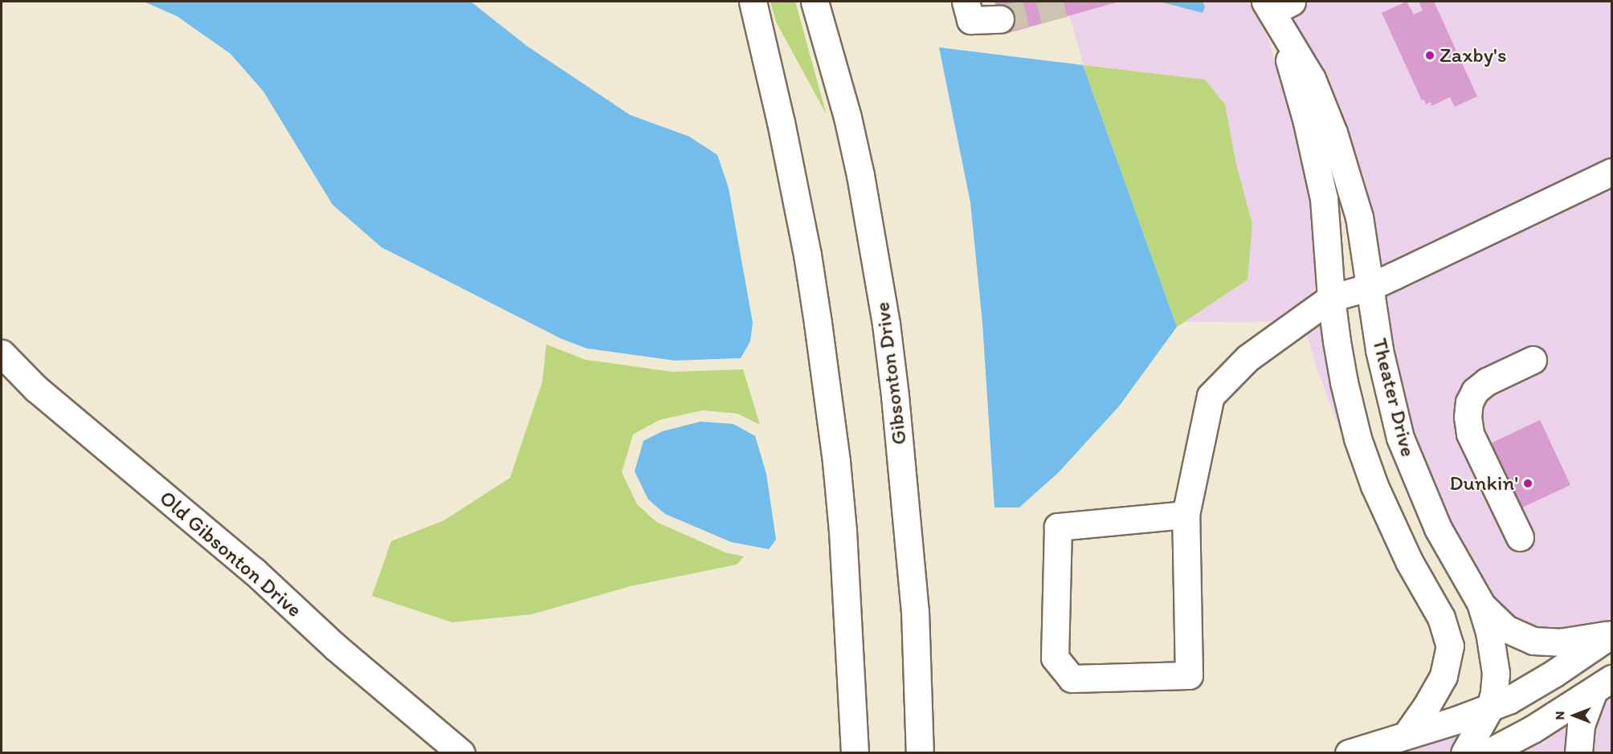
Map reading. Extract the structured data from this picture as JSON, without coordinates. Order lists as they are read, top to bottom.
{
  "streets": {
    "street": ["Gibsonton Drive", "Theater Drive", "Old Gibsonton Drive"]
  },
  "places": ["Zaxby's", "Dunkin'"],
  "north": "left"
}
